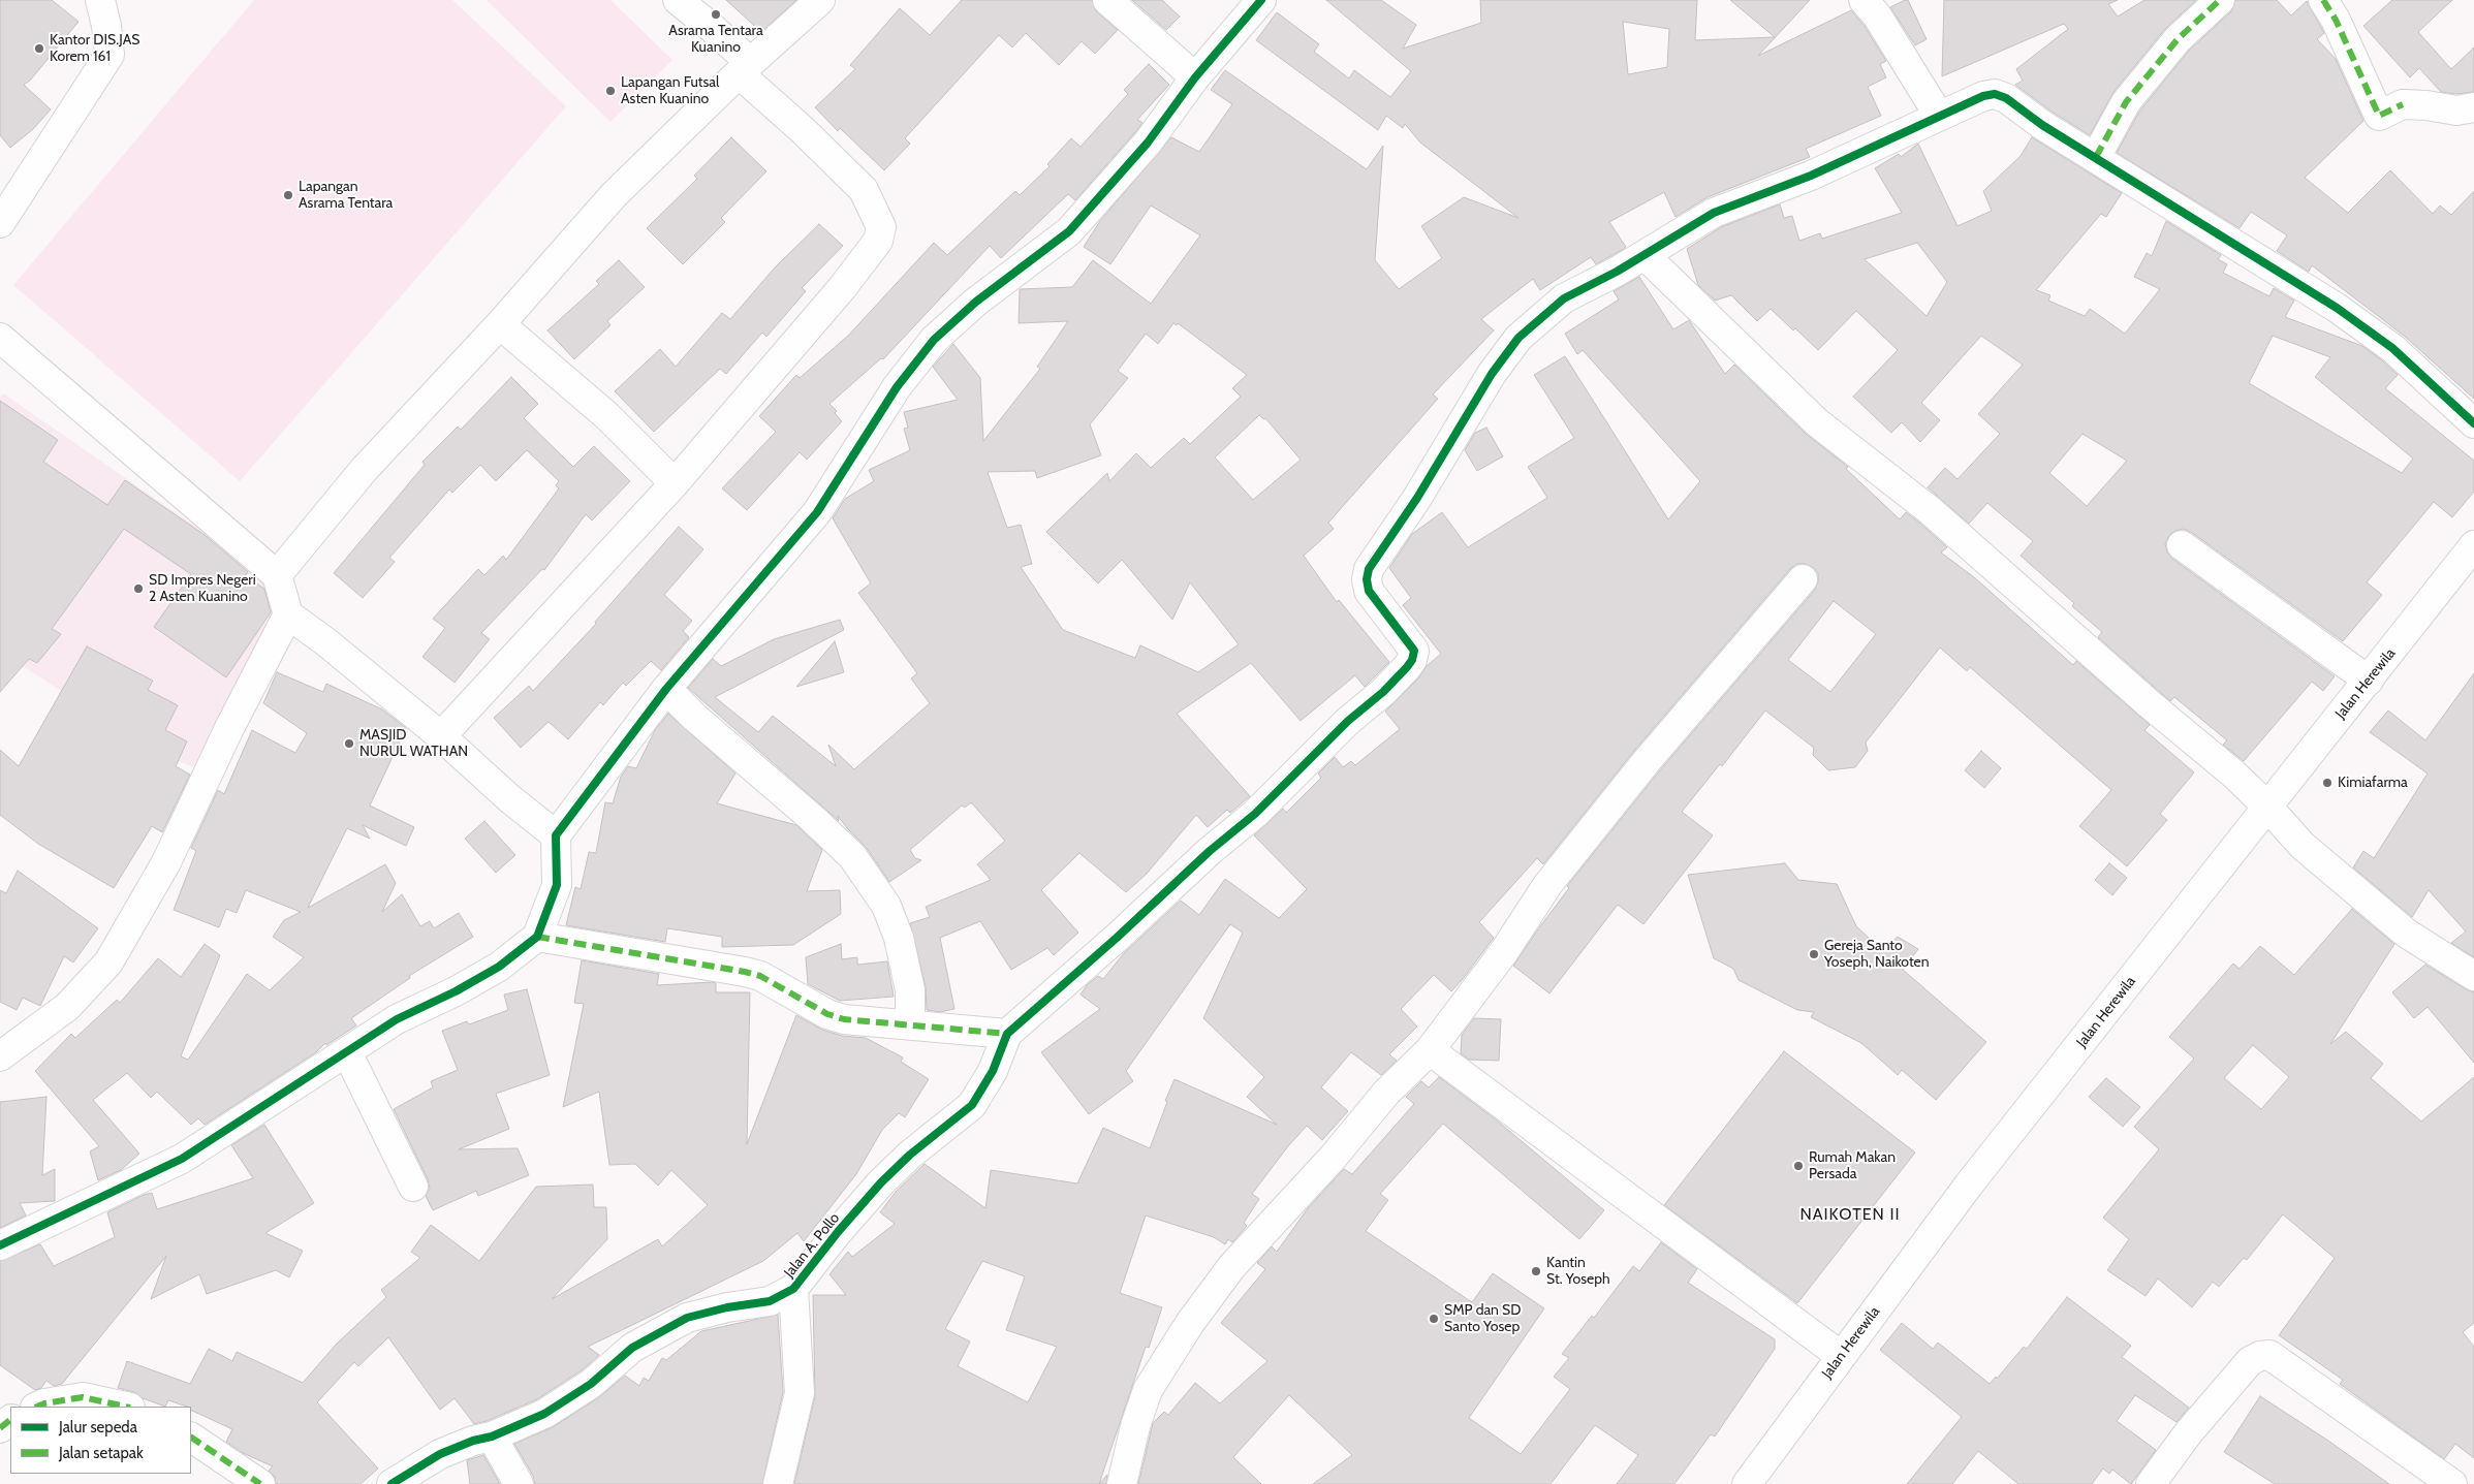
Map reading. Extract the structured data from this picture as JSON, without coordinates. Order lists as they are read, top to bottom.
{
  "streets": {
    "street": ["Jalan Herewila", "Jalan A. Pollo"]
  },
  "districts": ["NAIKOTEN II"],
  "places": [
    "Asrama Tentara Kuanino",
    "Kantor DIS.JAS Korem 161",
    "Lapangan Futsal Asten Kuanino",
    "Lapangan Asrama Tentara",
    "SD Impres Negeri 2 Asten Kuanino",
    "MASJID NURUL WATHAN",
    "Kimiafarma",
    "Gereja Santo Yoseph, Naikoten",
    "Rumah Makan Persada",
    "Kantin St. Yoseph",
    "SMP dan SD Santo Yosep"
  ],
  "legend": ["Jalur sepeda", "Jalan setapak"]
}
